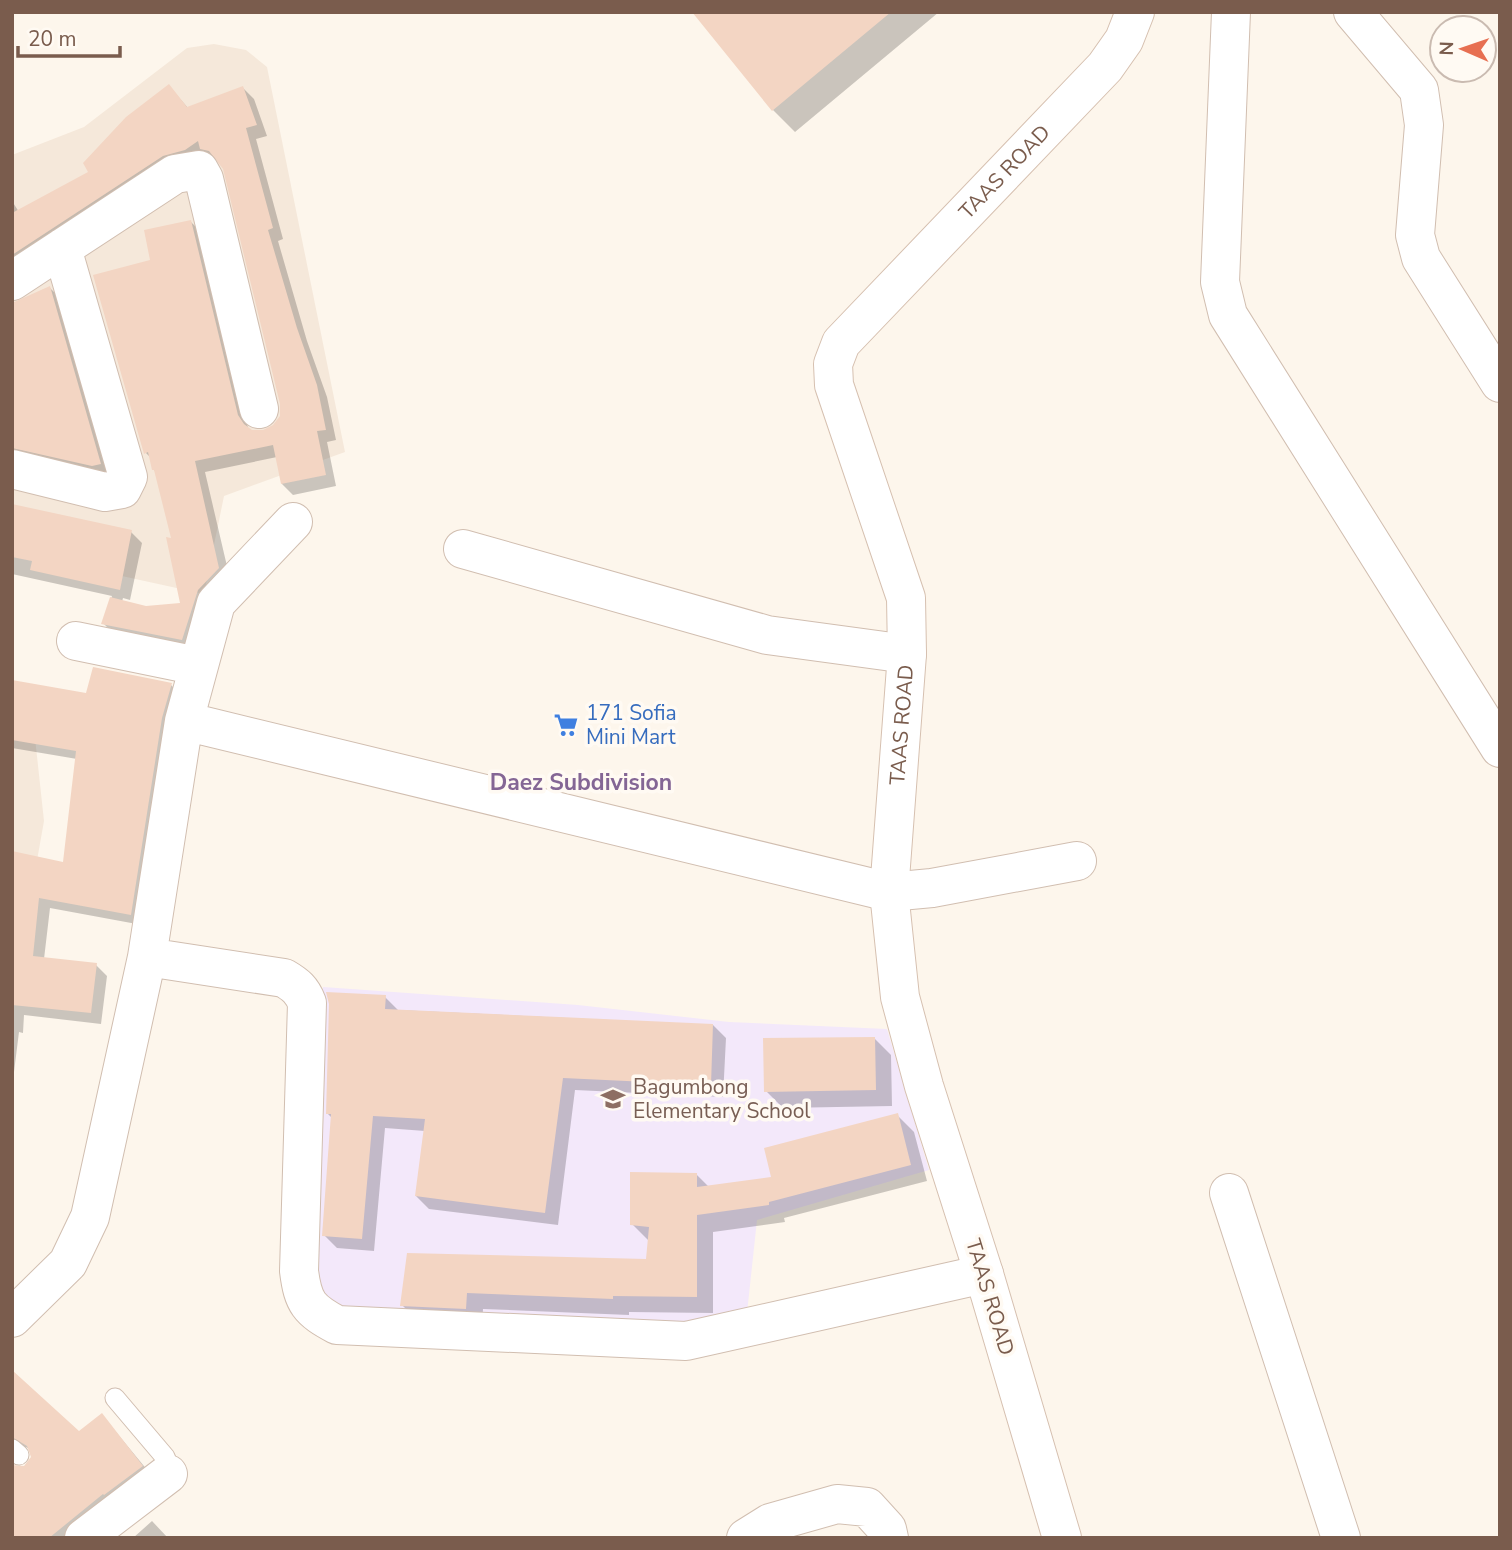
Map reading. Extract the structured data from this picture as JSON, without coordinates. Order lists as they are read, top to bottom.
{
  "streets": {
    "street": ["TAAS ROAD"]
  },
  "districts": ["Daez Subdivision"],
  "places": {
    "supermarket": ["171 Sofia Mini Mart"],
    "school or university": ["Bagumbong Elementary School"]
  },
  "scale_bar": "20 m",
  "north": "left"
}
